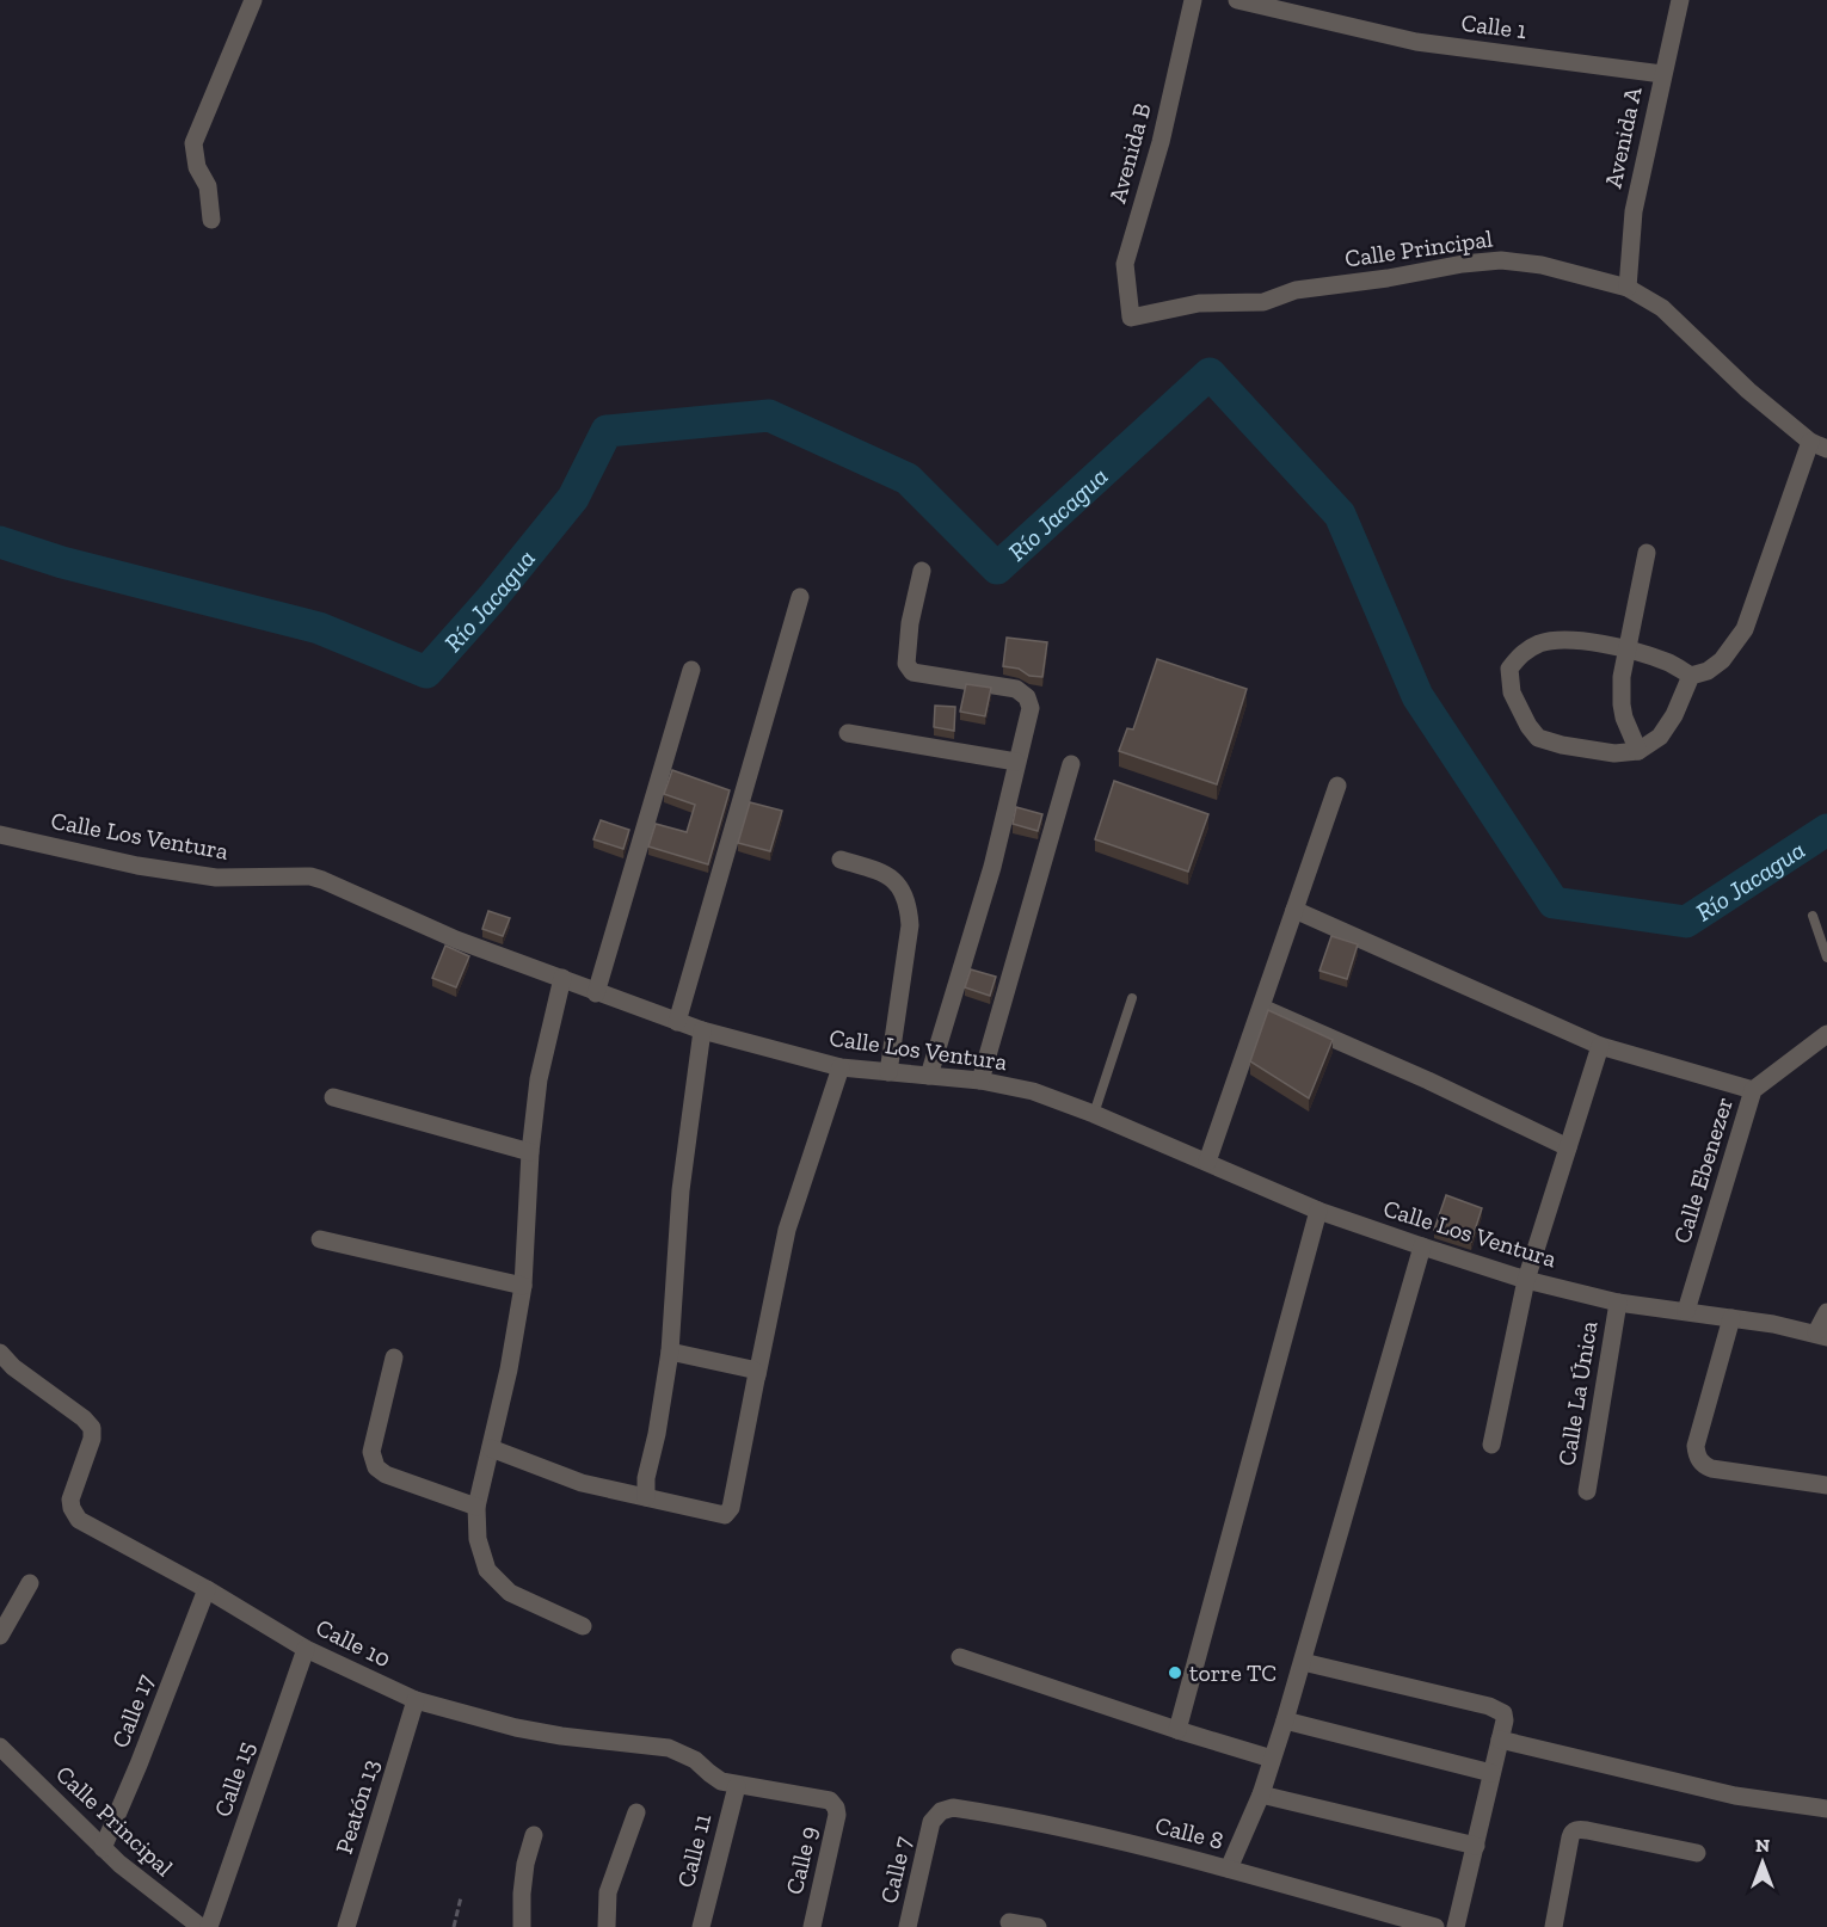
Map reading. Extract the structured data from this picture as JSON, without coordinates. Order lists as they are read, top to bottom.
{
  "streets": {
    "street": [
      "Calle 1",
      "Avenida A",
      "Avenida B",
      "Calle Principal",
      "Calle Los Ventura",
      "Calle Ebenezer",
      "Calle La Única",
      "Calle 10",
      "Calle 17",
      "Calle 15",
      "Peatón 13",
      "Calle 8",
      "Calle 11",
      "Calle 9",
      "Calle 7"
    ]
  },
  "crossings": [
    ["Calle 1", "Avenida A"],
    ["Avenida A", "Calle Principal"],
    ["Avenida B", "Calle Principal"],
    ["Calle Principal", "Calle 17"],
    ["Calle Los Ventura", "Calle Ebenezer"],
    ["Calle Los Ventura", "Calle La Única"],
    ["Calle 10", "Calle 17"],
    ["Calle 10", "Calle 15"],
    ["Calle 10", "Peatón 13"],
    ["Calle 10", "Calle 11"],
    ["Calle 10", "Calle 9"],
    ["Calle 8", "Calle 7"]
  ],
  "water": ["Río Jacagua"],
  "places": ["torre TC"],
  "north": "top"
}
